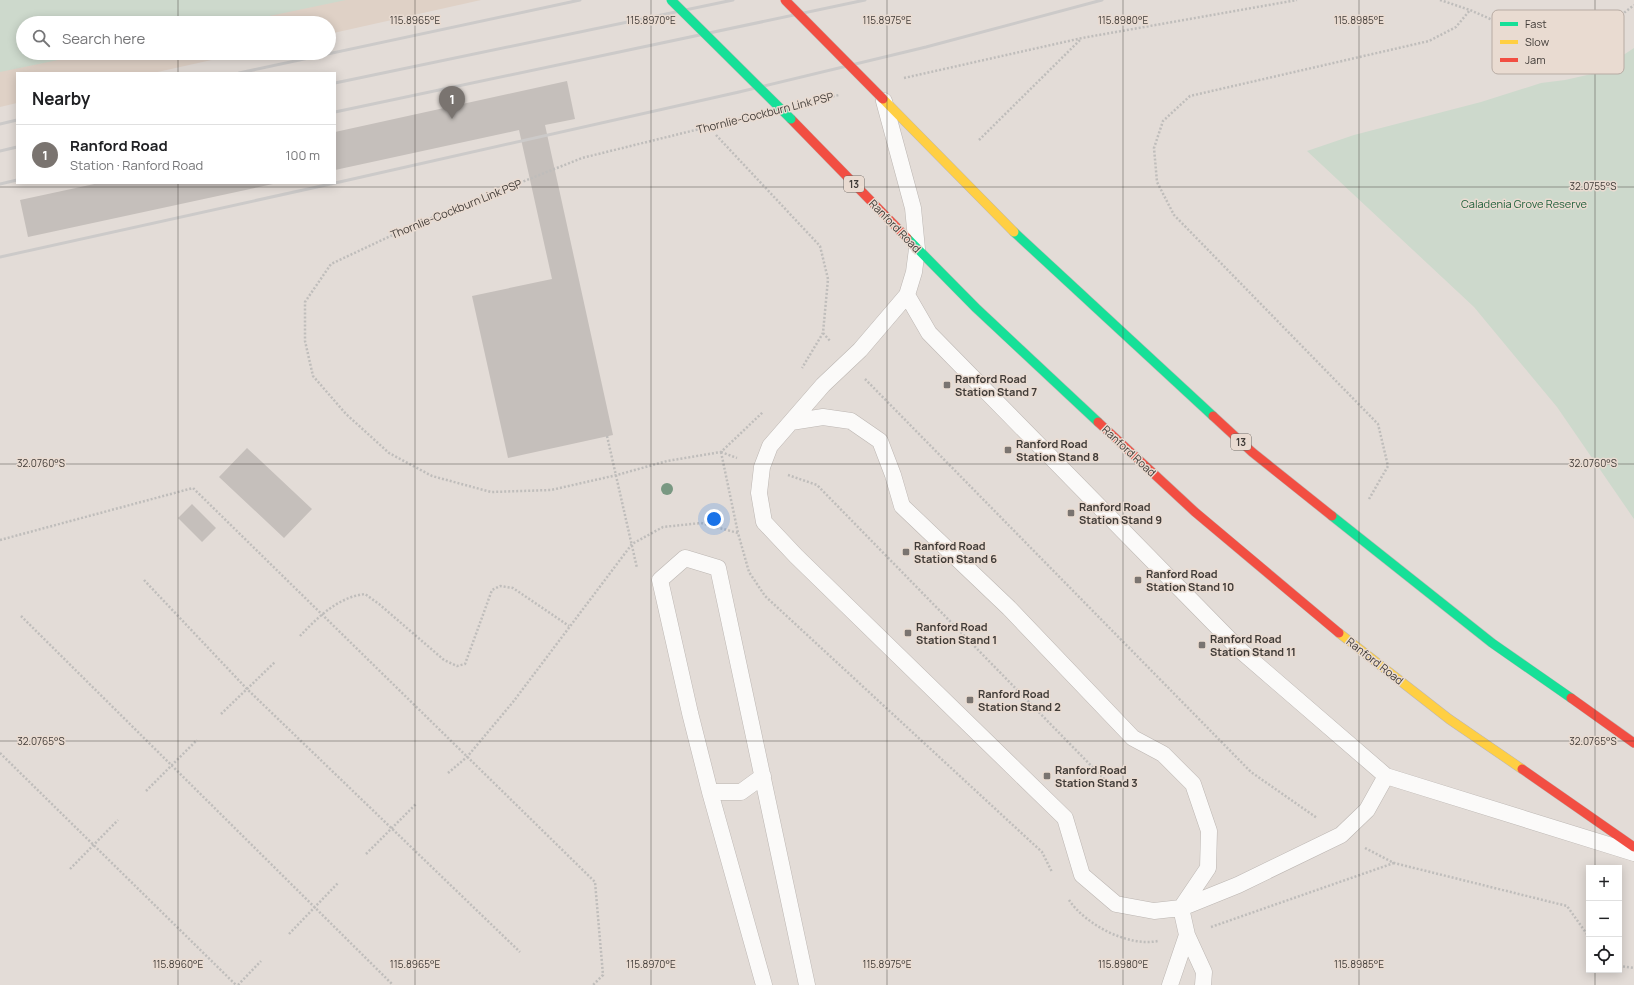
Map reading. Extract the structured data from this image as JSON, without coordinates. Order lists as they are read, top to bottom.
{
  "streets": {
    "main road": ["13", "Ranford Road"],
    "path": ["Thornlie-Cockburn Link PSP"]
  },
  "parks": ["Caladenia Grove Reserve"],
  "places": {
    "transit": [
      "Ranford Road Station Stand 7",
      "Ranford Road Station Stand 8",
      "Ranford Road Station Stand 9",
      "Ranford Road Station Stand 6",
      "Ranford Road Station Stand 10",
      "Ranford Road Station Stand 1",
      "Ranford Road Station Stand 11",
      "Ranford Road Station Stand 2",
      "Ranford Road Station Stand 3"
    ]
  },
  "legend": ["Fast", "Slow", "Jam"],
  "page": {
    "search": "Search here",
    "heading": "Nearby",
    "pins": "1",
    "list": [
      {
        "mark": "1",
        "name": "Ranford Road",
        "note": "Station · Ranford Road",
        "value": "100 m"
      }
    ],
    "map_buttons": ["+", "−"]
  },
  "coordinates": [
    "115.8965°E",
    "115.8970°E",
    "115.8975°E",
    "115.8980°E",
    "115.8985°E",
    "32.0755°S",
    "32.0760°S",
    "32.0765°S",
    "115.8960°E"
  ]
}
